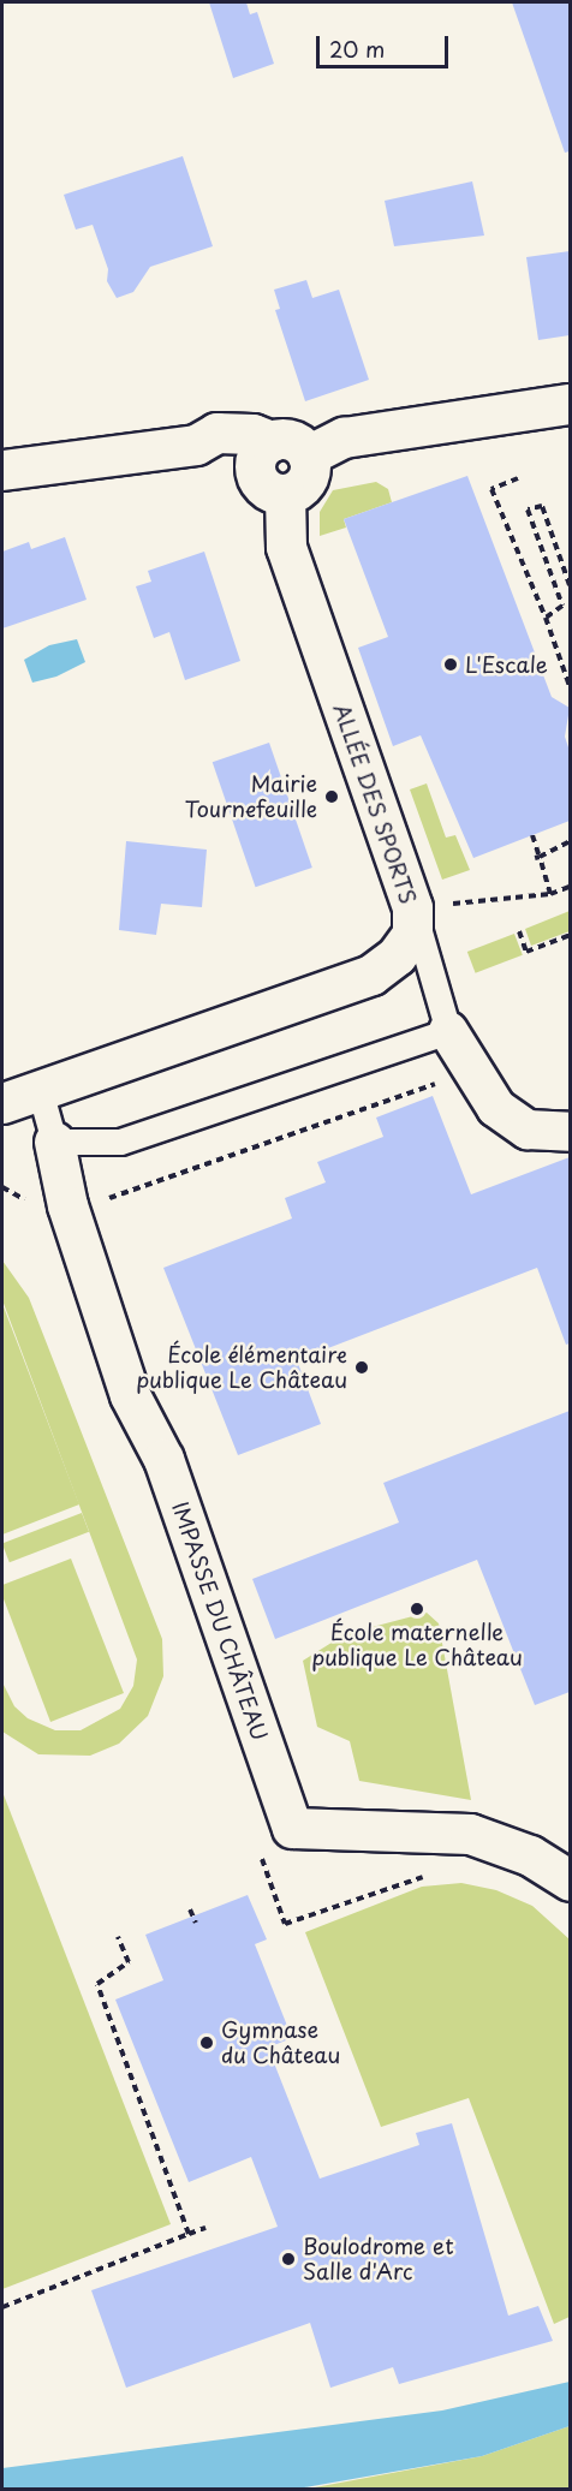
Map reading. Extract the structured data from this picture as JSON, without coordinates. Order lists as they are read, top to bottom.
{
  "streets": {
    "street": ["ALLÉE DES SPORTS", "IMPASSE DU CHÂTEAU"]
  },
  "places": [
    "L'Escale",
    "Mairie Tournefeuille",
    "École élémentaire publique Le Château",
    "École maternelle publique Le Château",
    "Gymnase du Château",
    "Boulodrome et Salle d'Arc"
  ],
  "scale_bar": "20 m"
}
